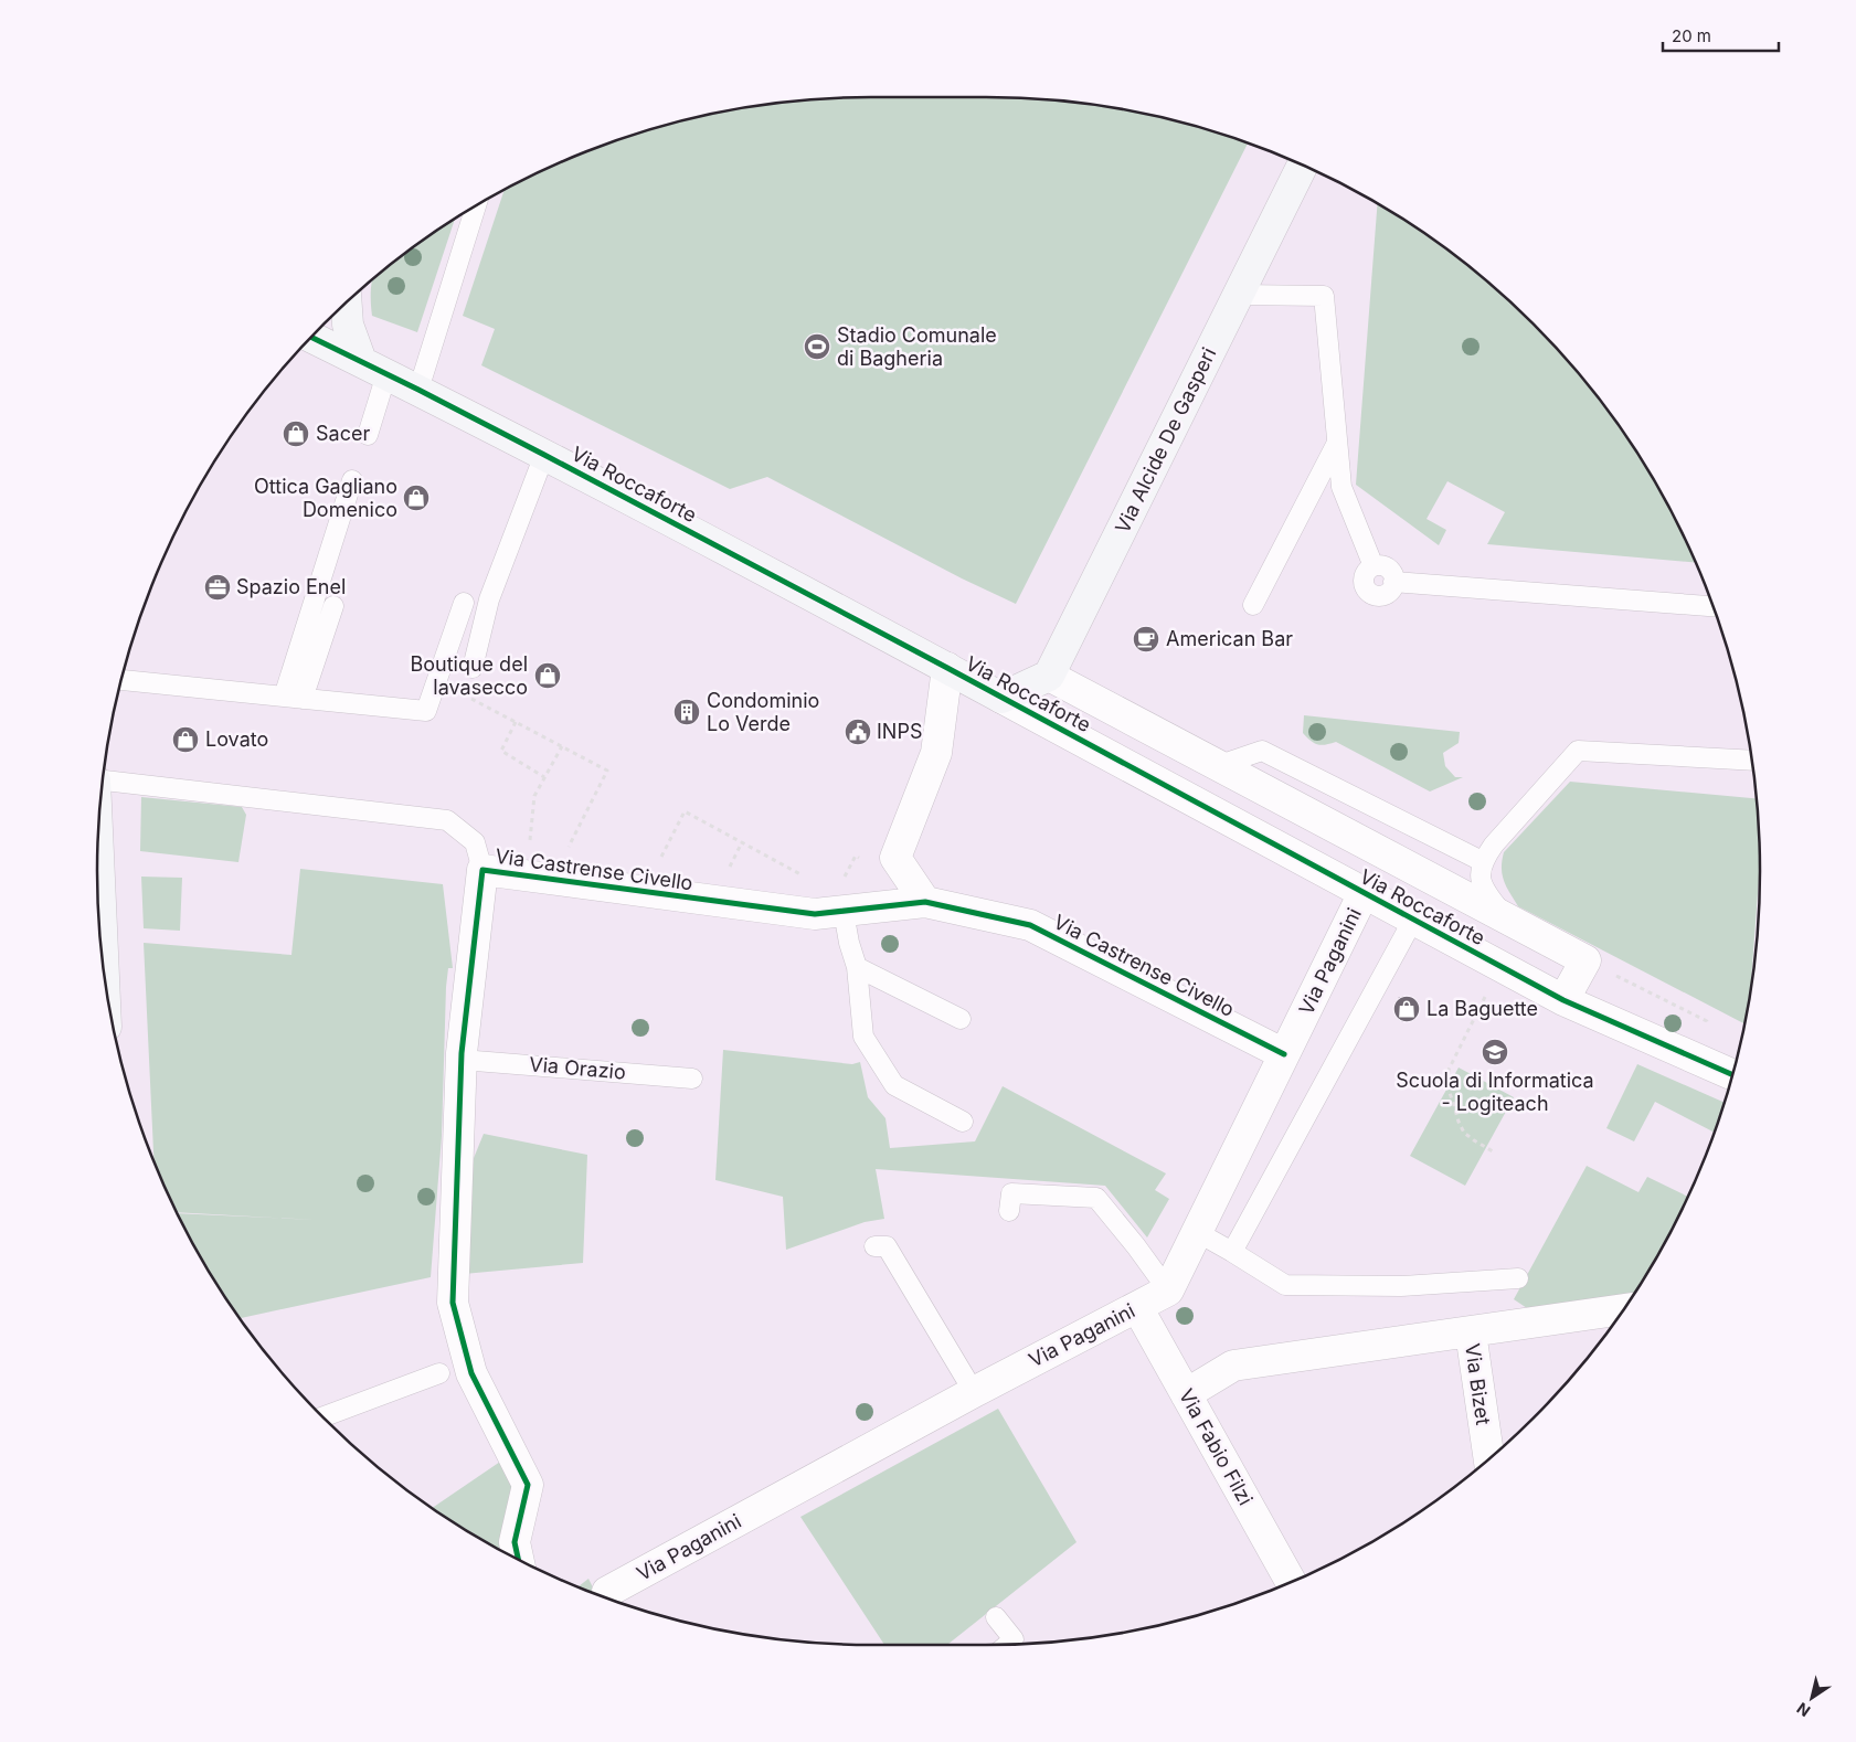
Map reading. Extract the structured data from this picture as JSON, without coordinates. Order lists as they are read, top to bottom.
{
  "streets": {
    "street": [
      "Via Alcide De Gasperi",
      "Via Roccaforte",
      "Via Castrense Civello",
      "Via Paganini",
      "Via Bizet",
      "Via Fabio Filzi"
    ],
    "lane": ["Via Orazio"]
  },
  "crossings": [
    ["Via Roccaforte", "Via Paganini"],
    ["Via Castrense Civello", "Via Paganini"],
    ["Via Castrense Civello", "Via Orazio"],
    ["Via Paganini", "Via Fabio Filzi"]
  ],
  "places": {
    "sports": ["Stadio Comunale di Bagheria"],
    "shop": [
      "Sacer",
      "Ottica Gagliano Domenico",
      "Boutique del lavasecco",
      "Lovato",
      "La Baguette"
    ],
    "office": ["Spazio Enel"],
    "cafe": ["American Bar"],
    "building": ["Condominio Lo Verde"],
    "public building": ["INPS"],
    "school or university": ["Scuola di Informatica - Logiteach"]
  },
  "scale_bar": "20 m",
  "north": "bottom left"
}
